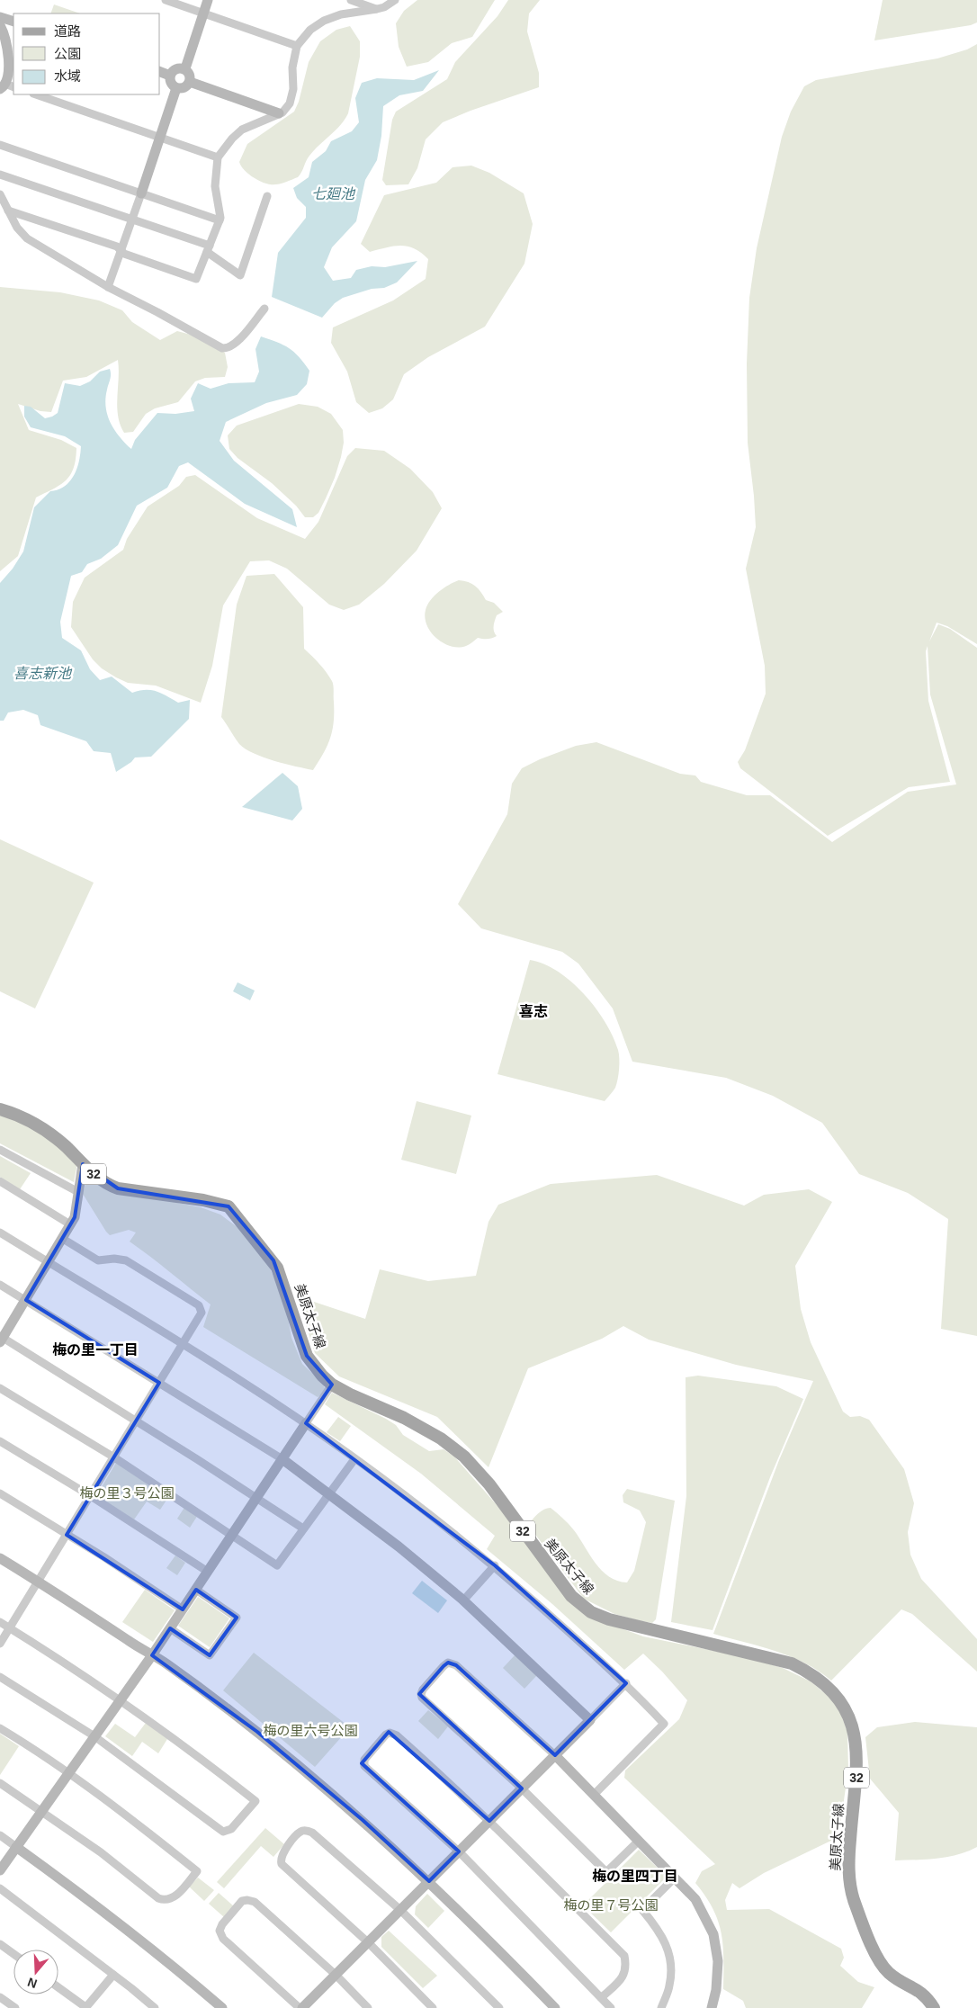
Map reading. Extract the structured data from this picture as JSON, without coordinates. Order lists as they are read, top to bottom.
{
  "streets": {
    "main road": ["32", "美原太子線"]
  },
  "districts": ["喜志", "梅の里一丁目", "梅の里四丁目"],
  "water": ["七廻池", "喜志新池"],
  "parks": ["梅の里３号公園", "梅の里六号公園", "梅の里７号公園"],
  "legend": ["道路", "公園", "水域"],
  "north": "bottom"
}
